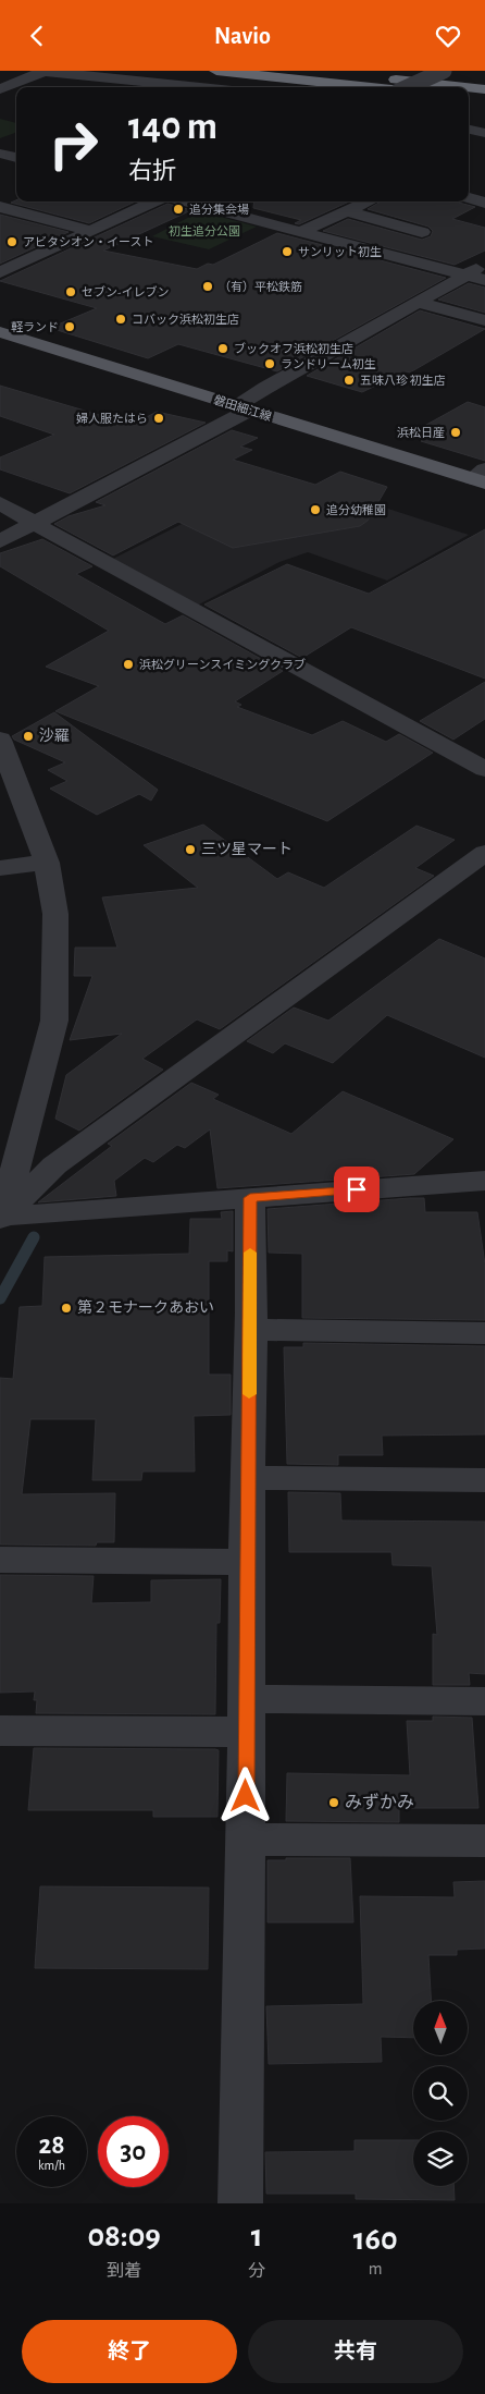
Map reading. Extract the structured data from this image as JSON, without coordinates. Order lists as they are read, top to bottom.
{
  "streets": {
    "main road": ["磐田細江線"]
  },
  "parks": ["初生追分公園"],
  "places": [
    "追分集会場",
    "アビタシオン・イースト",
    "サンリット初生",
    "（有）平松鉄筋",
    "セブン-イレブン",
    "コバック浜松初生店",
    "軽ランド",
    "ブックオフ浜松初生店",
    "ランドリーム初生",
    "五味八珍 初生店",
    "婦人服たはら",
    "浜松日産",
    "追分幼稚園",
    "浜松グリーンスイミングクラブ",
    "沙羅",
    "三ツ星マート",
    "第２モナークあおい",
    "みずかみ"
  ],
  "north": "top",
  "page": {
    "header": "Navio",
    "turn": ["140 m", "右折"],
    "speed": "28 km/h",
    "limit": "30",
    "eta": [
      "08:09",
      "到着",
      "1",
      "分",
      "160",
      "m"
    ],
    "buttons": ["終了", "共有"]
  }
}
